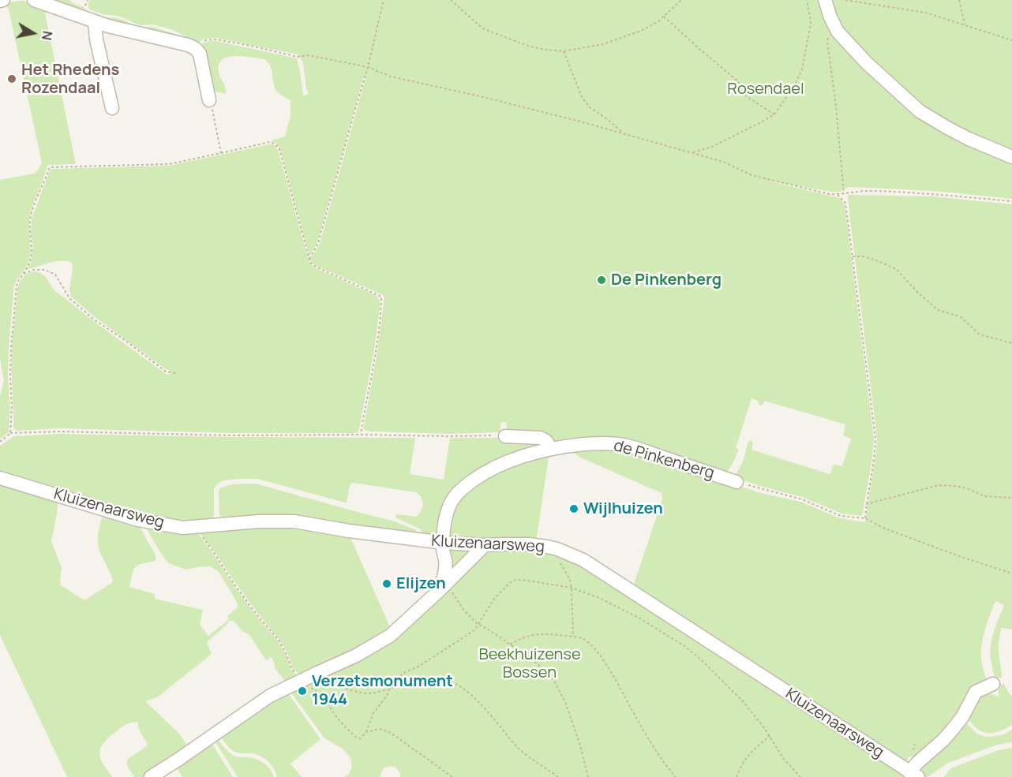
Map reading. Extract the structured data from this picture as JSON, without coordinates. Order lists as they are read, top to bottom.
{
  "streets": {
    "street": ["de Pinkenberg", "Kluizenaarsweg"]
  },
  "crossings": [
    ["de Pinkenberg", "Kluizenaarsweg"]
  ],
  "parks": ["Rosendael", "Beekhuizense Bossen"],
  "places": [
    "Het Rhedens Rozendaal",
    "De Pinkenberg",
    "Wijlhuizen",
    "Elijzen",
    "Verzetsmonument 1944"
  ],
  "north": "right"
}
